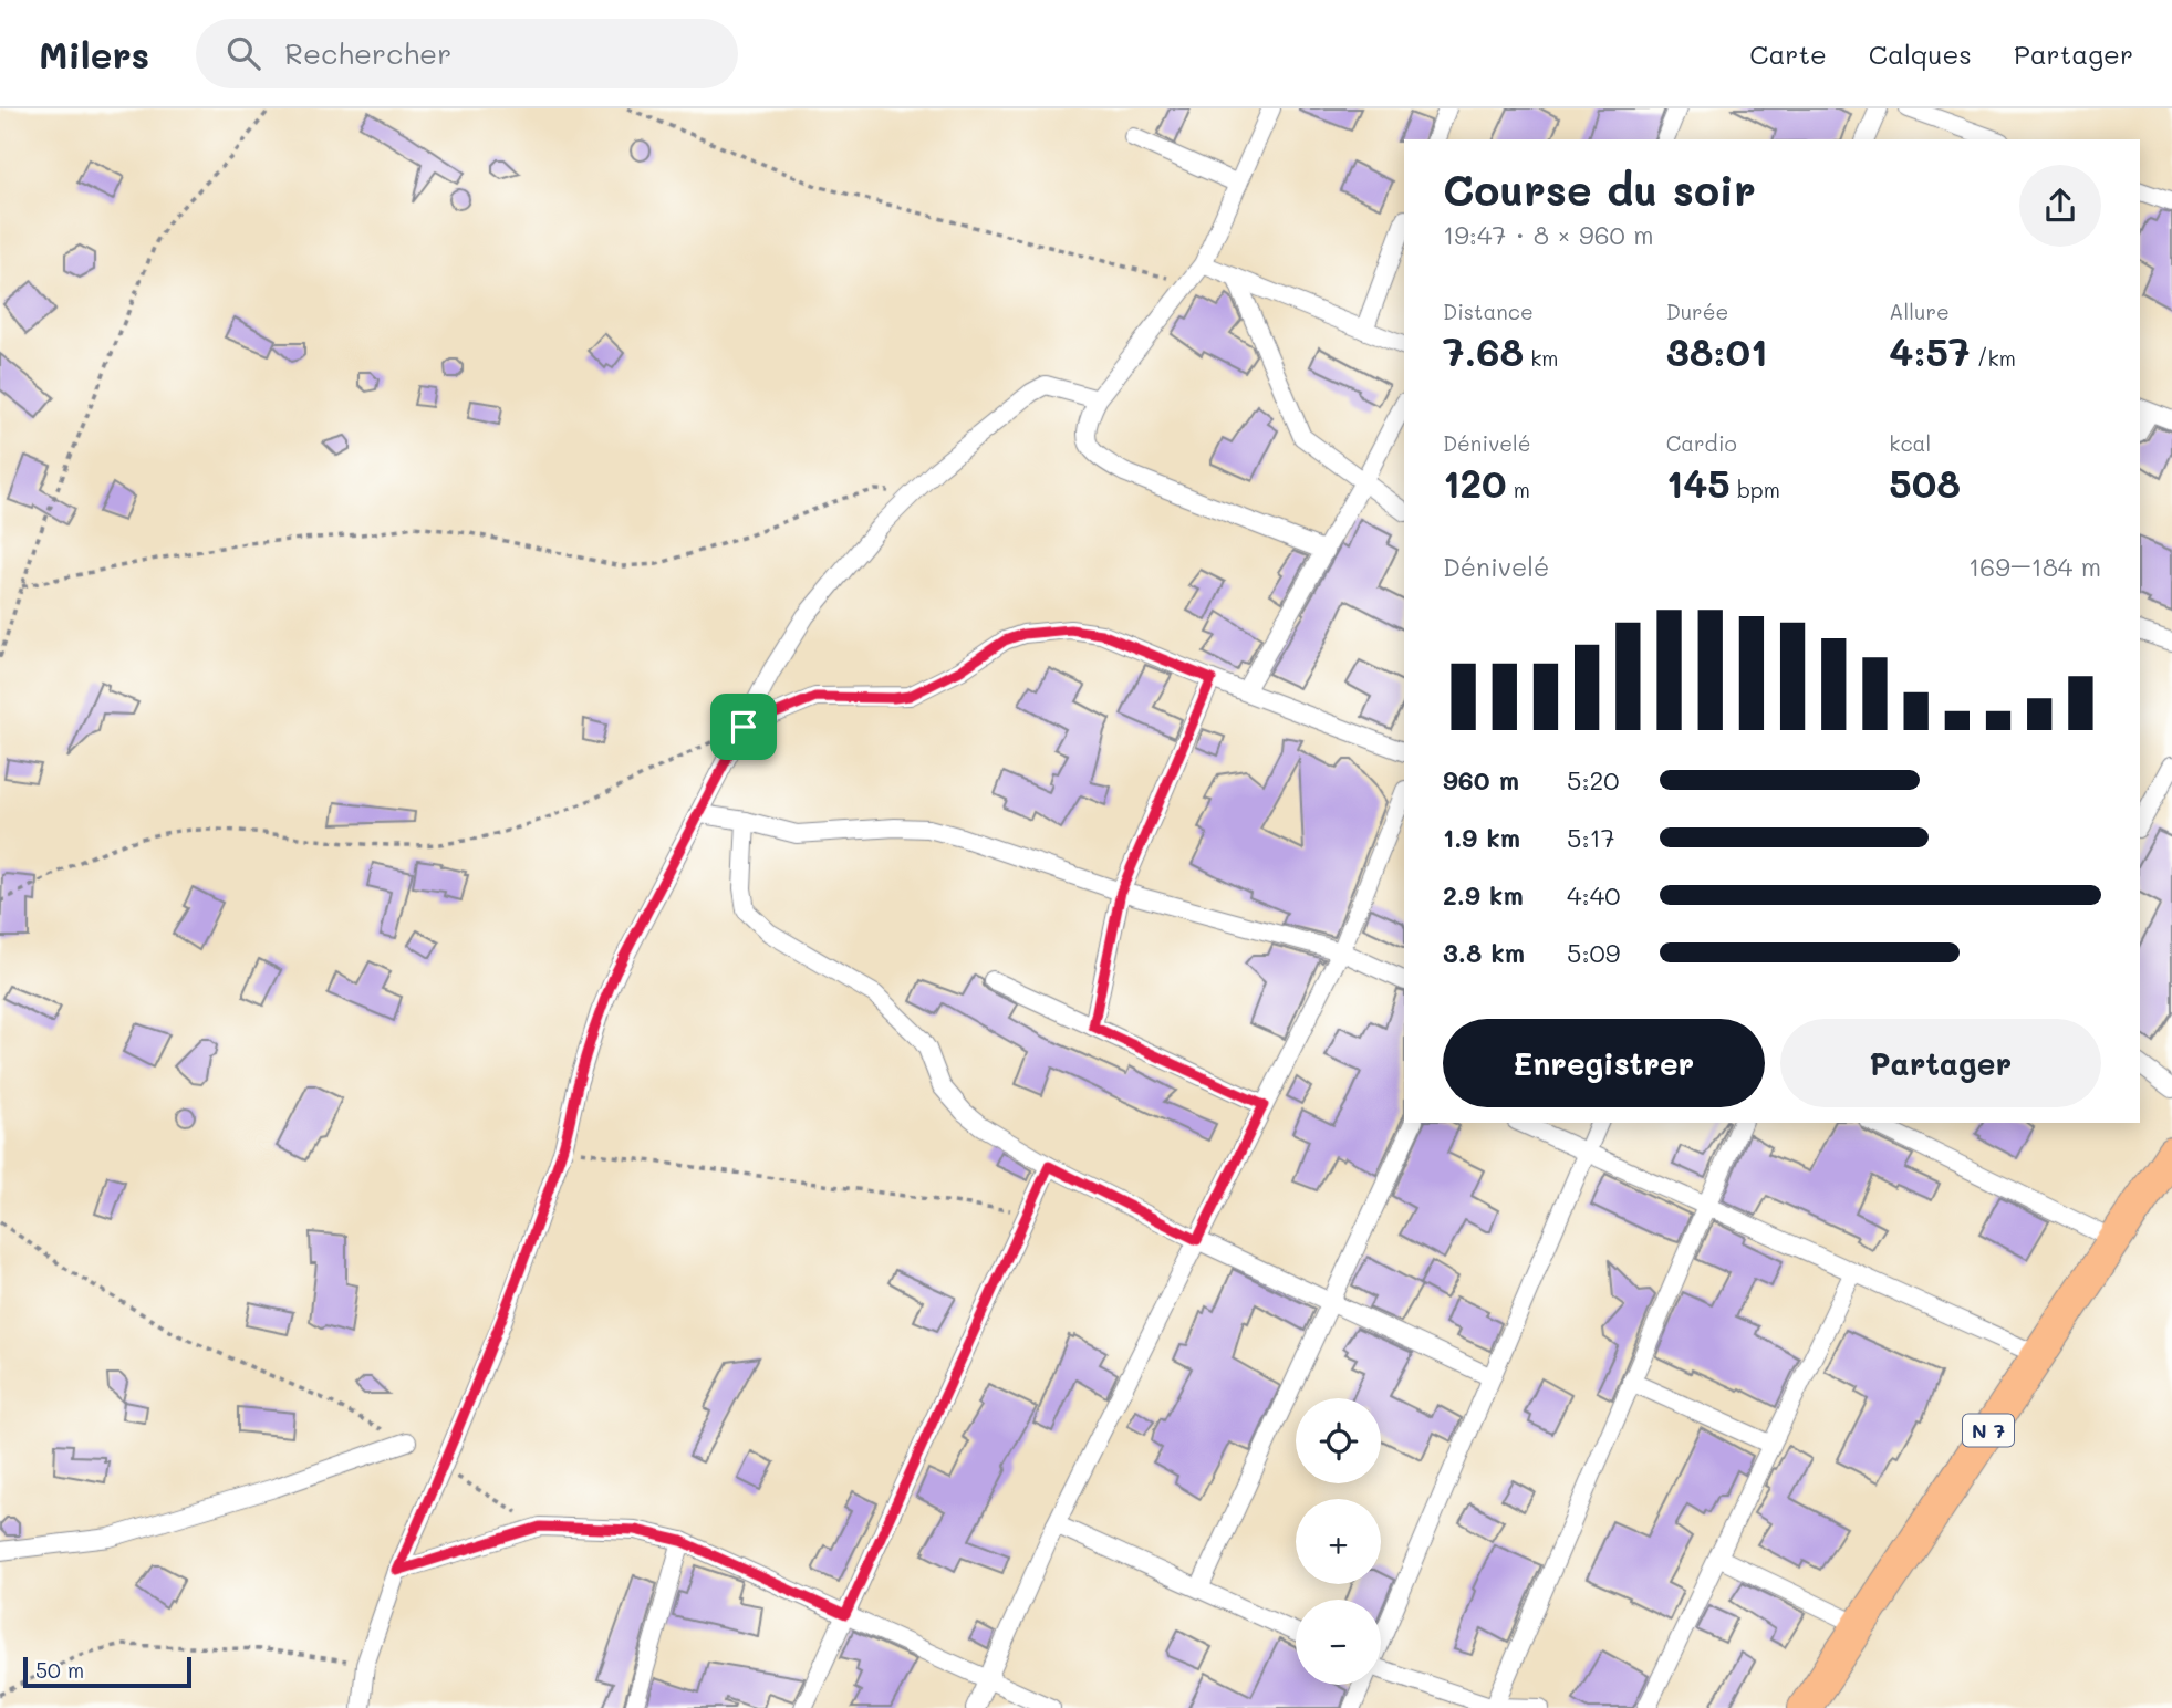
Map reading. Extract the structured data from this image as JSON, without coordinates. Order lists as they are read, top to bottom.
{
  "streets": {
    "highway": ["N 7"]
  },
  "scale_bar": "50 m",
  "page": {
    "header": "Milers",
    "search": "Rechercher",
    "nav": ["Carte", "Calques", "Partager"],
    "heading": ["Course du soir", "19:47 · 8 × 960 m"],
    "stats": [
      ["Distance", "7.68 km"],
      ["Durée", "38:01"],
      ["Allure", "4:57 /km"],
      ["Dénivelé", "120 m"],
      ["Cardio", "145 bpm"],
      ["kcal", "508"]
    ],
    "chart": ["Dénivelé", "169–184 m"],
    "list": [
      {
        "name": "960 m",
        "note": "5:20"
      },
      {
        "name": "1.9 km",
        "note": "5:17"
      },
      {
        "name": "2.9 km",
        "note": "4:40"
      },
      {
        "name": "3.8 km",
        "note": "5:09"
      }
    ],
    "buttons": ["Enregistrer", "Partager"],
    "map_buttons": ["+", "−"],
    "scale": "50 m"
  }
}
